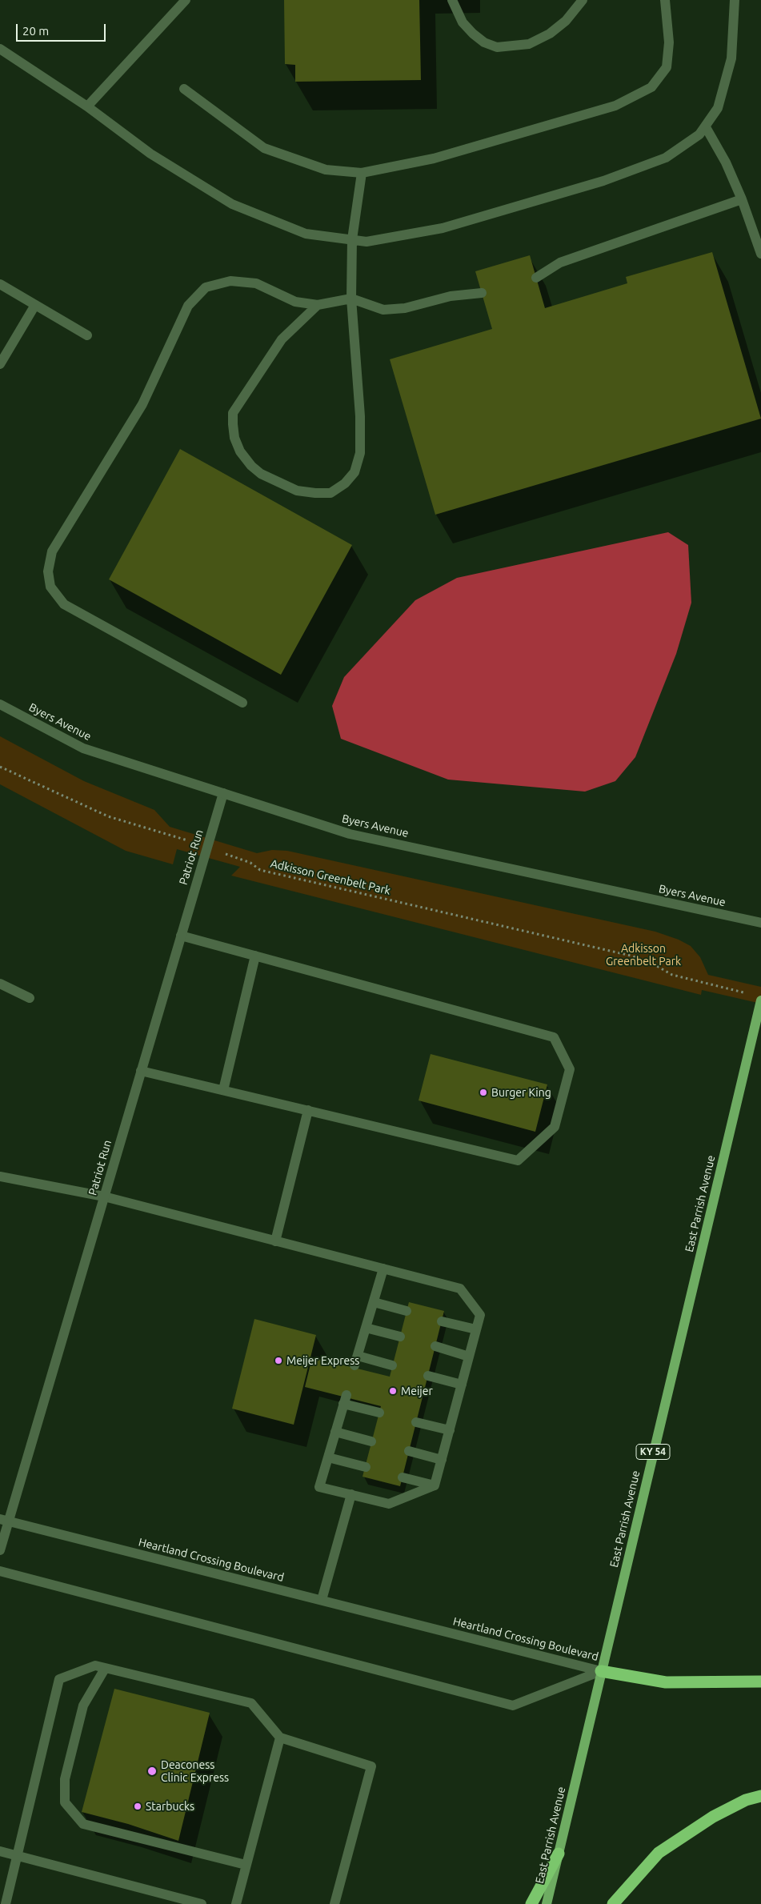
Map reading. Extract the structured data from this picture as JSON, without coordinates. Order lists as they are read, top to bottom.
{
  "streets": {
    "main road": ["East Parrish Avenue", "KY 54"],
    "street": ["Byers Avenue", "Patriot Run", "Heartland Crossing Boulevard"],
    "path": ["Adkisson Greenbelt Park"]
  },
  "crossings": [
    ["Byers Avenue", "Patriot Run"],
    ["Patriot Run", "Adkisson Greenbelt Park"],
    ["Patriot Run", "Heartland Crossing Boulevard"],
    ["East Parrish Avenue", "Heartland Crossing Boulevard"]
  ],
  "parks": ["Adkisson Greenbelt Park"],
  "places": [
    "Burger King",
    "Meijer Express",
    "Meijer",
    "Deaconess Clinic Express",
    "Starbucks"
  ],
  "scale_bar": "20 m"
}
